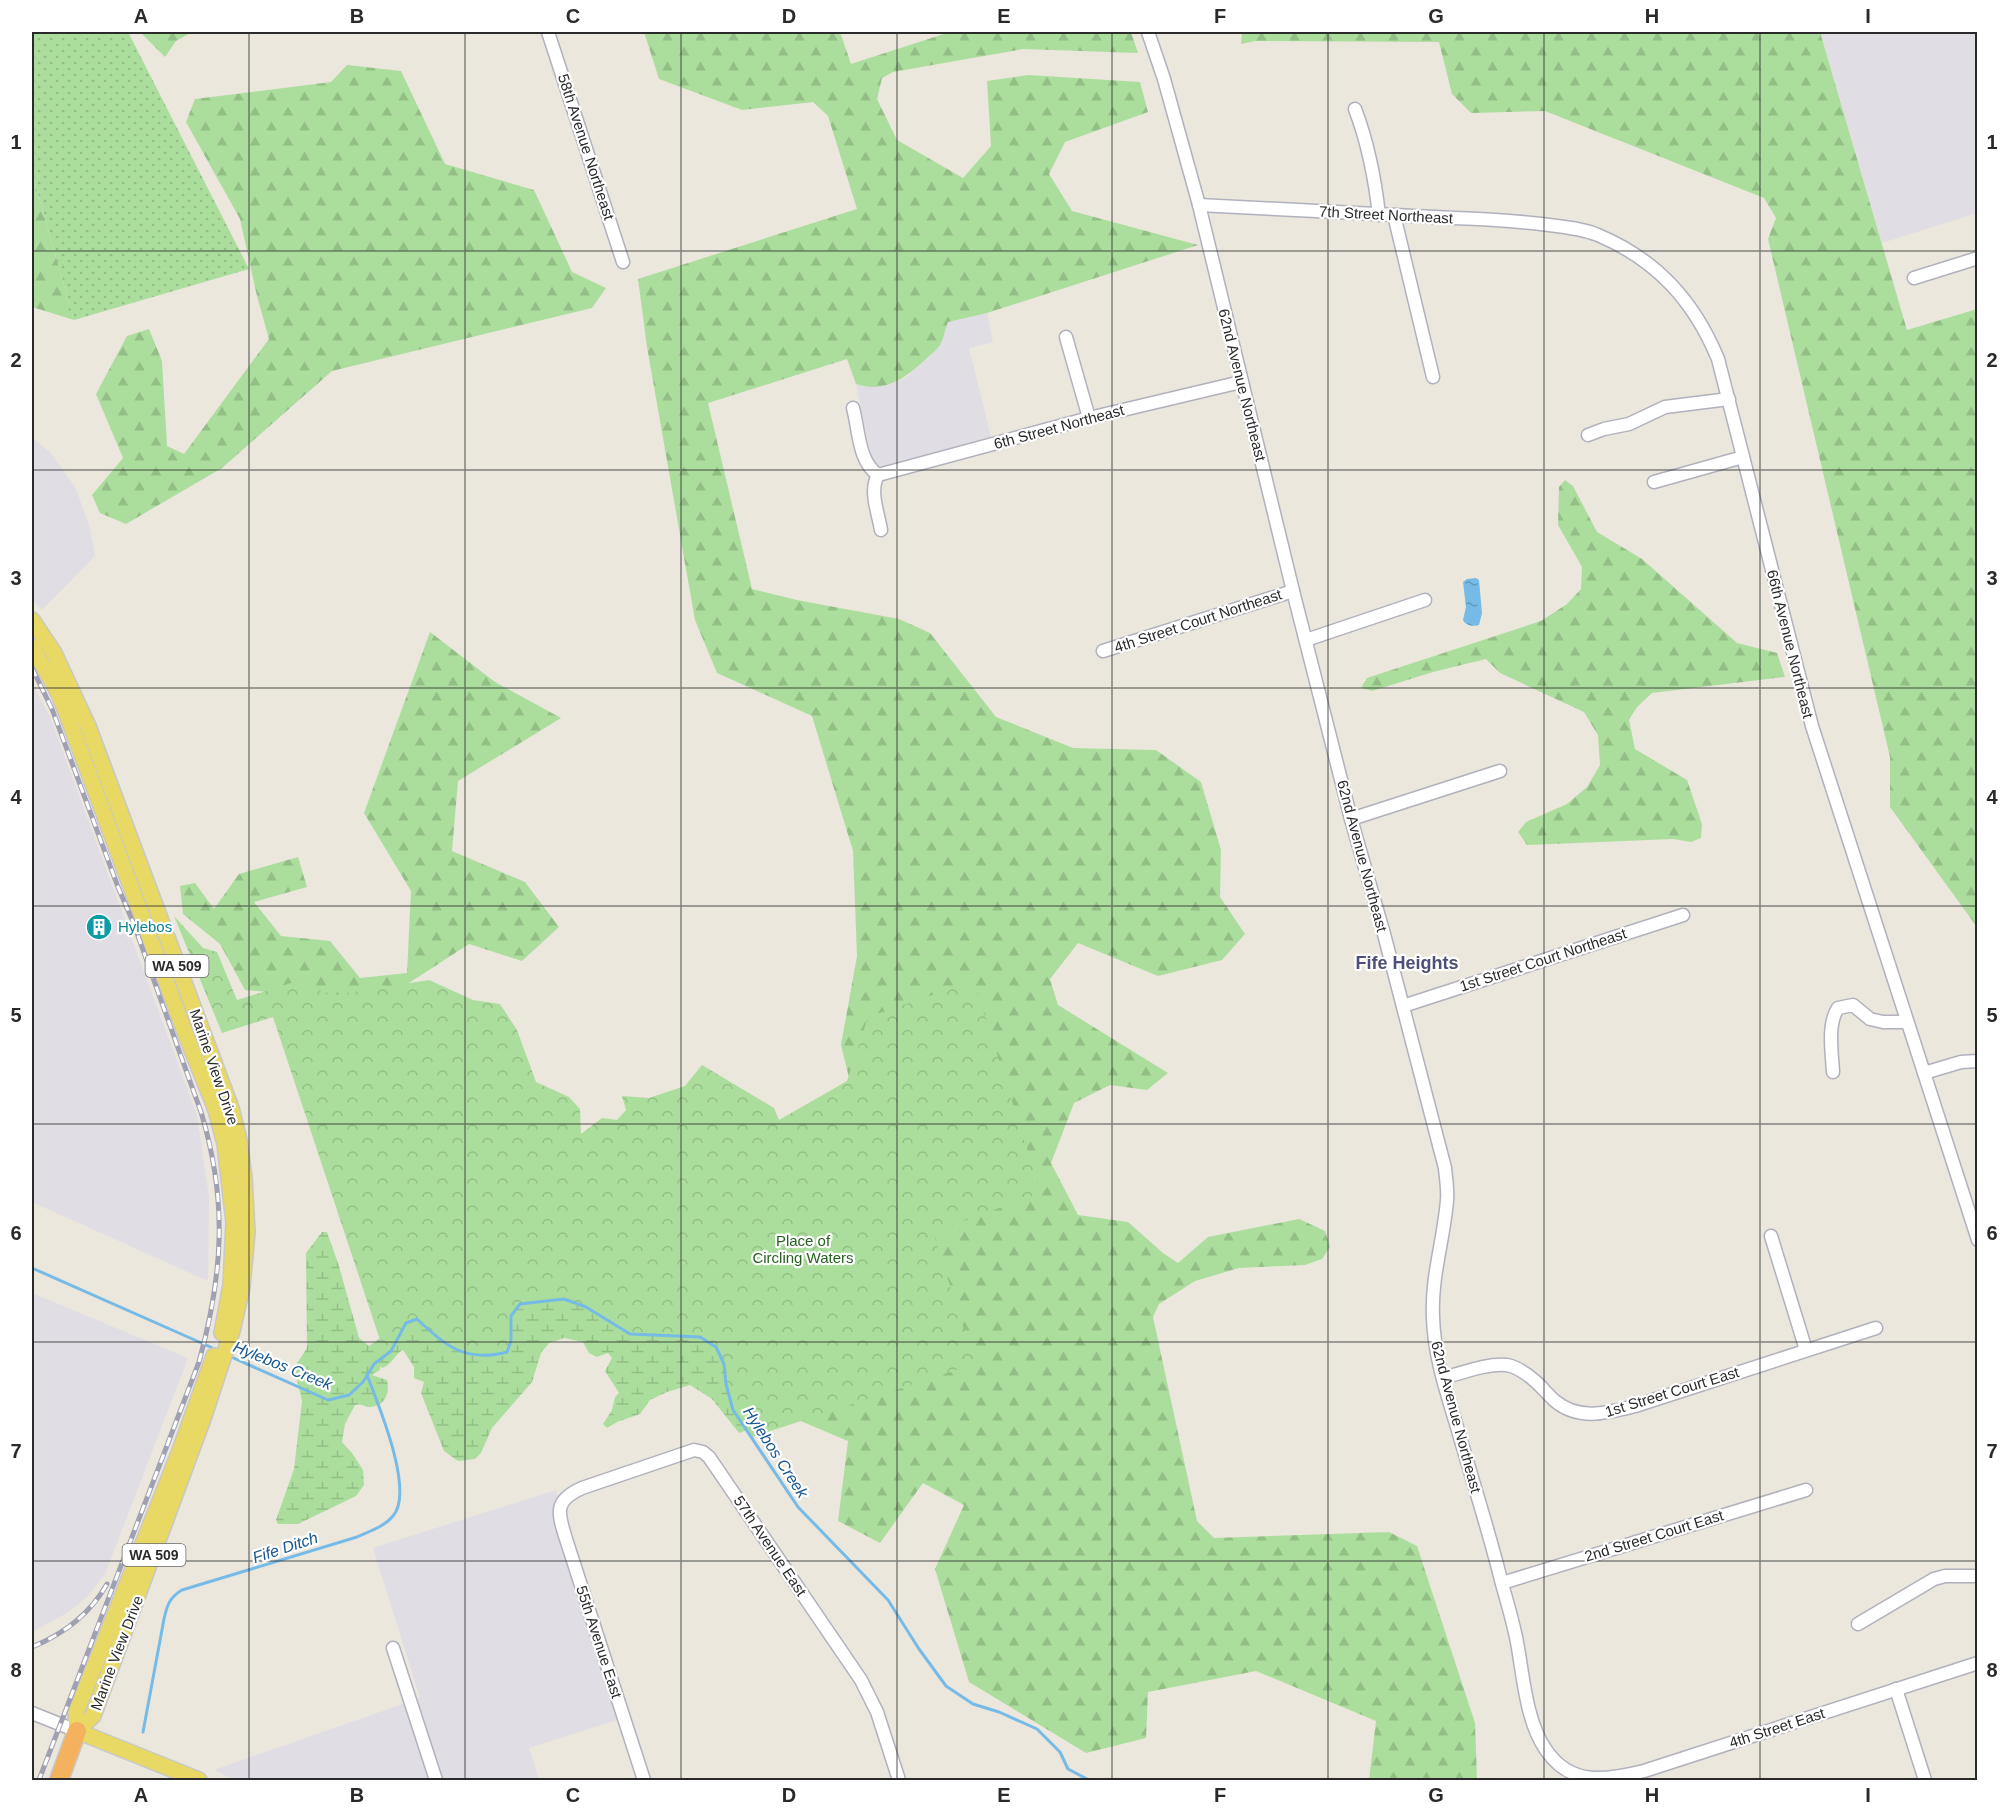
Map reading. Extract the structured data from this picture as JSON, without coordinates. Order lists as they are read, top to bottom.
{
  "streets": {
    "highway": ["WA 509"],
    "main road": ["Marine View Drive"],
    "street": [
      "58th Avenue Northeast",
      "7th Street Northeast",
      "62nd Avenue Northeast",
      "6th Street Northeast",
      "4th Street Court Northeast",
      "66th Avenue Northeast",
      "1st Street Court Northeast",
      "1st Street Court East",
      "2nd Street Court East",
      "57th Avenue East",
      "55th Avenue East",
      "4th Street East"
    ]
  },
  "crossings": [
    ["7th Street Northeast", "62nd Avenue Northeast"],
    ["7th Street Northeast", "66th Avenue Northeast"],
    ["62nd Avenue Northeast", "6th Street Northeast"],
    ["62nd Avenue Northeast", "4th Street Court Northeast"],
    ["62nd Avenue Northeast", "1st Street Court Northeast"],
    ["62nd Avenue Northeast", "1st Street Court East"],
    ["62nd Avenue Northeast", "2nd Street Court East"],
    ["62nd Avenue Northeast", "4th Street East"],
    ["WA 509", "Marine View Drive"],
    ["57th Avenue East", "55th Avenue East"]
  ],
  "districts": ["Fife Heights"],
  "water": ["Hylebos Creek", "Fife Ditch"],
  "parks": ["Place of Circling Waters"],
  "places": {
    "building": ["Hylebos"]
  },
  "grid": {
    "columns": [
      "A",
      "B",
      "C",
      "D",
      "E",
      "F",
      "G",
      "H",
      "I"
    ],
    "rows": [
      "1",
      "2",
      "3",
      "4",
      "5",
      "6",
      "7",
      "8"
    ]
  }
}
